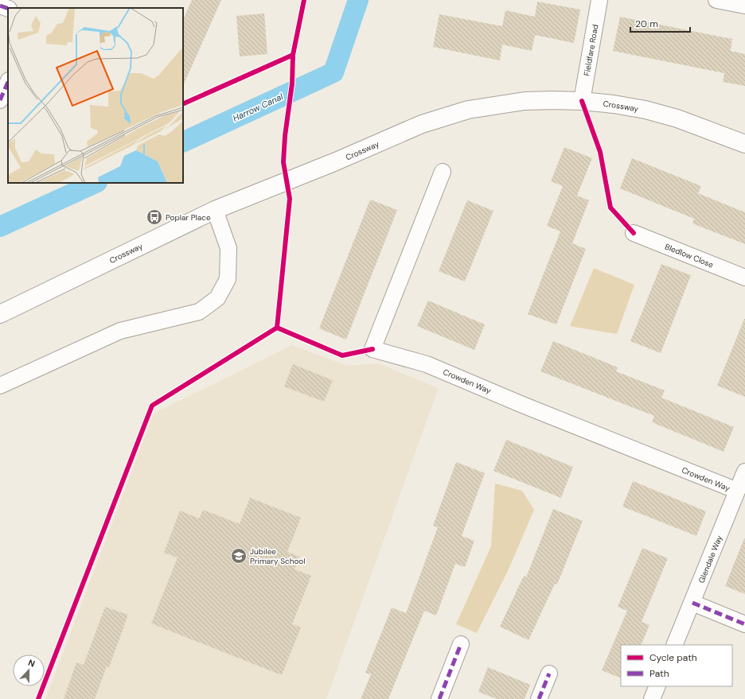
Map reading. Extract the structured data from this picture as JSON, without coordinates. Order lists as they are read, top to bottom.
{
  "streets": {
    "street": [
      "Fieldfare Road",
      "Crossway",
      "Bledlow Close",
      "Crowden Way",
      "Glendale Way"
    ]
  },
  "crossings": [
    ["Fieldfare Road", "Crossway"],
    ["Crowden Way", "Glendale Way"]
  ],
  "water": ["Harrow Canal"],
  "places": {
    "bus stop": ["Poplar Place"],
    "school or university": ["Jubilee Primary School"]
  },
  "legend": ["Cycle path", "Path"],
  "scale_bar": "20 m",
  "north": "top"
}
